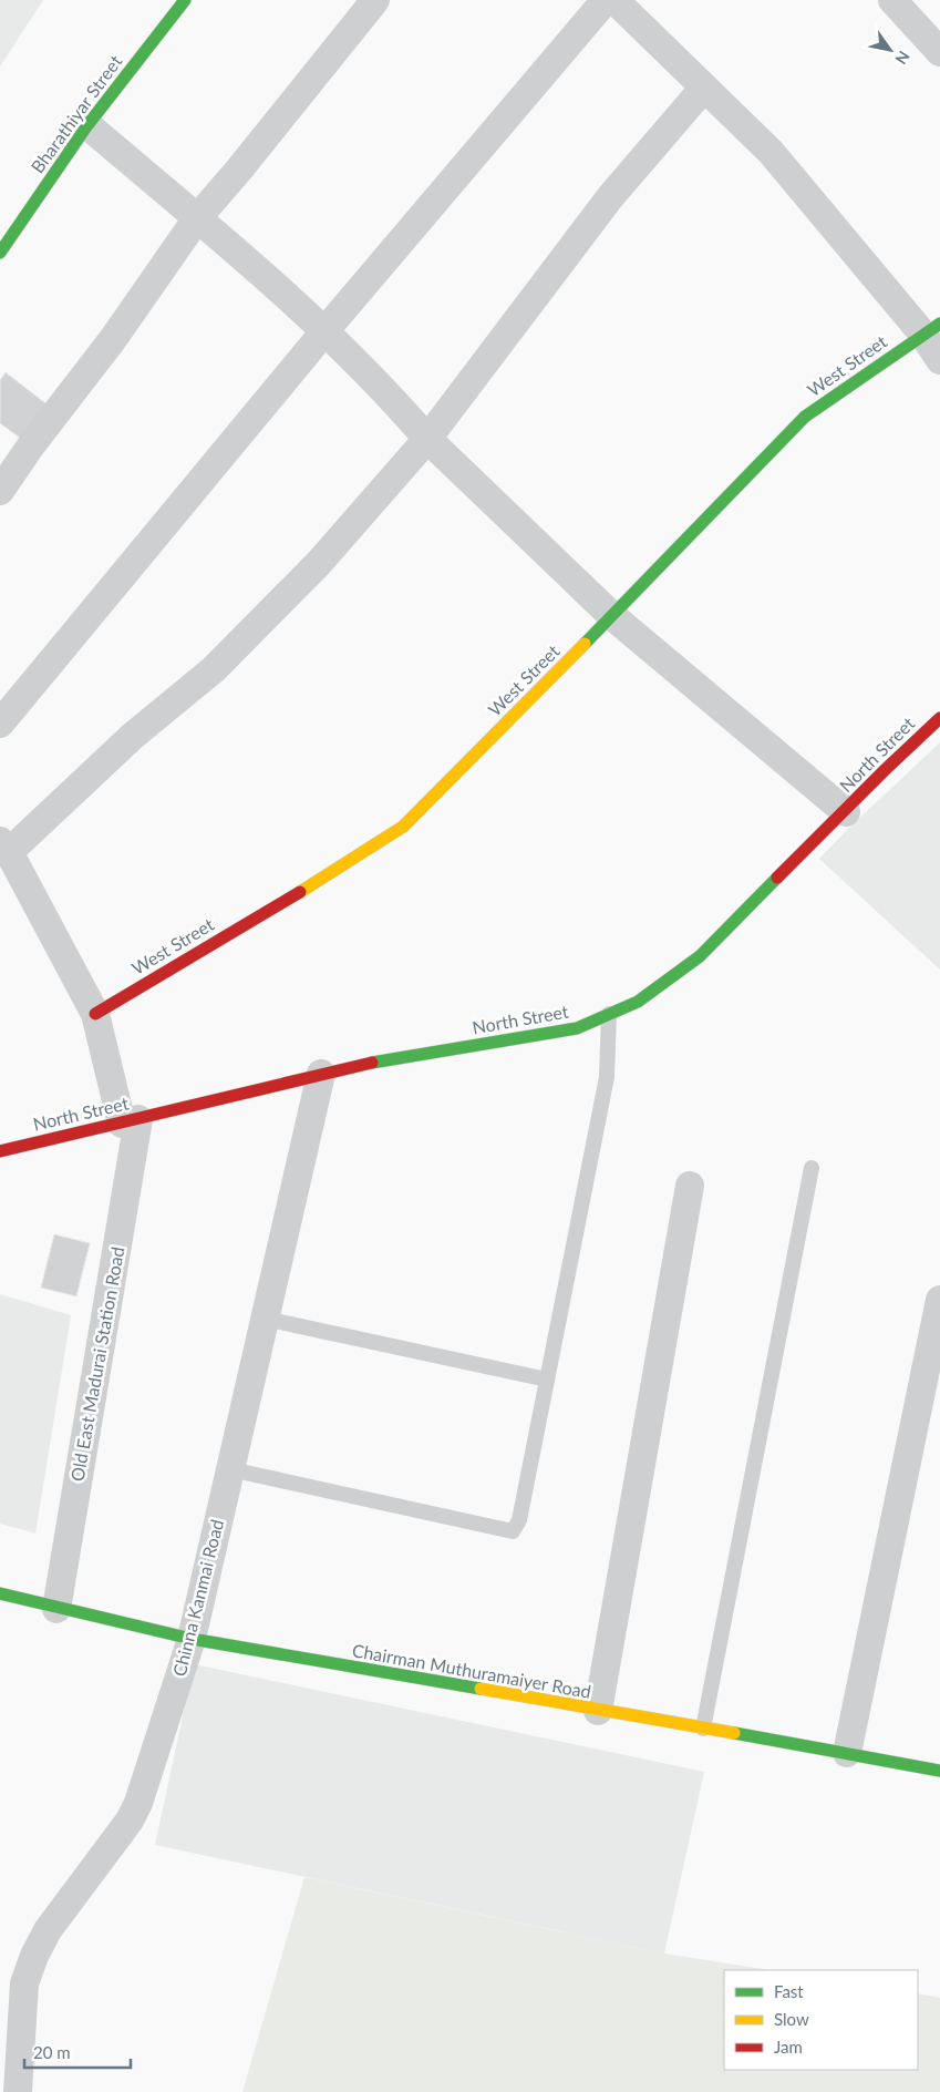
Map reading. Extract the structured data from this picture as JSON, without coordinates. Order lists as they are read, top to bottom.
{
  "streets": {
    "street": [
      "Bharathiyar Street",
      "West Street",
      "North Street",
      "Old East Madurai Station Road",
      "Chinna Kanmai Road",
      "Chairman Muthuramaiyer Road"
    ]
  },
  "crossings": [
    ["North Street", "Old East Madurai Station Road"],
    ["North Street", "Chinna Kanmai Road"],
    ["Old East Madurai Station Road", "Chairman Muthuramaiyer Road"],
    ["Chinna Kanmai Road", "Chairman Muthuramaiyer Road"]
  ],
  "legend": ["Fast", "Slow", "Jam"],
  "scale_bar": "20 m",
  "north": "bottom right"
}
